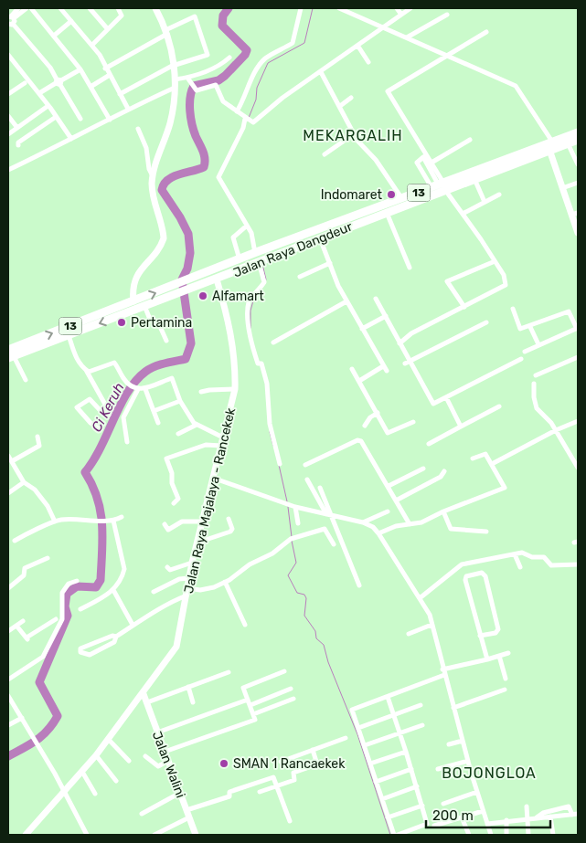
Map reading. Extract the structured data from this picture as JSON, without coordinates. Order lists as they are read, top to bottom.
{
  "streets": {
    "highway": ["13", "Jalan Raya Dangdeur"],
    "main road": ["Jalan Raya Majalaya - Rancekek", "Jalan Walini"]
  },
  "crossings": [
    ["Jalan Raya Dangdeur", "Jalan Raya Majalaya - Rancekek"],
    ["Jalan Raya Majalaya - Rancekek", "Jalan Walini"]
  ],
  "districts": ["MEKARGALIH", "BOJONGLOA"],
  "water": ["Ci Keruh"],
  "places": [
    "Indomaret",
    "Alfamart",
    "Pertamina",
    "SMAN 1 Rancaekek"
  ],
  "scale_bar": "200 m"
}
